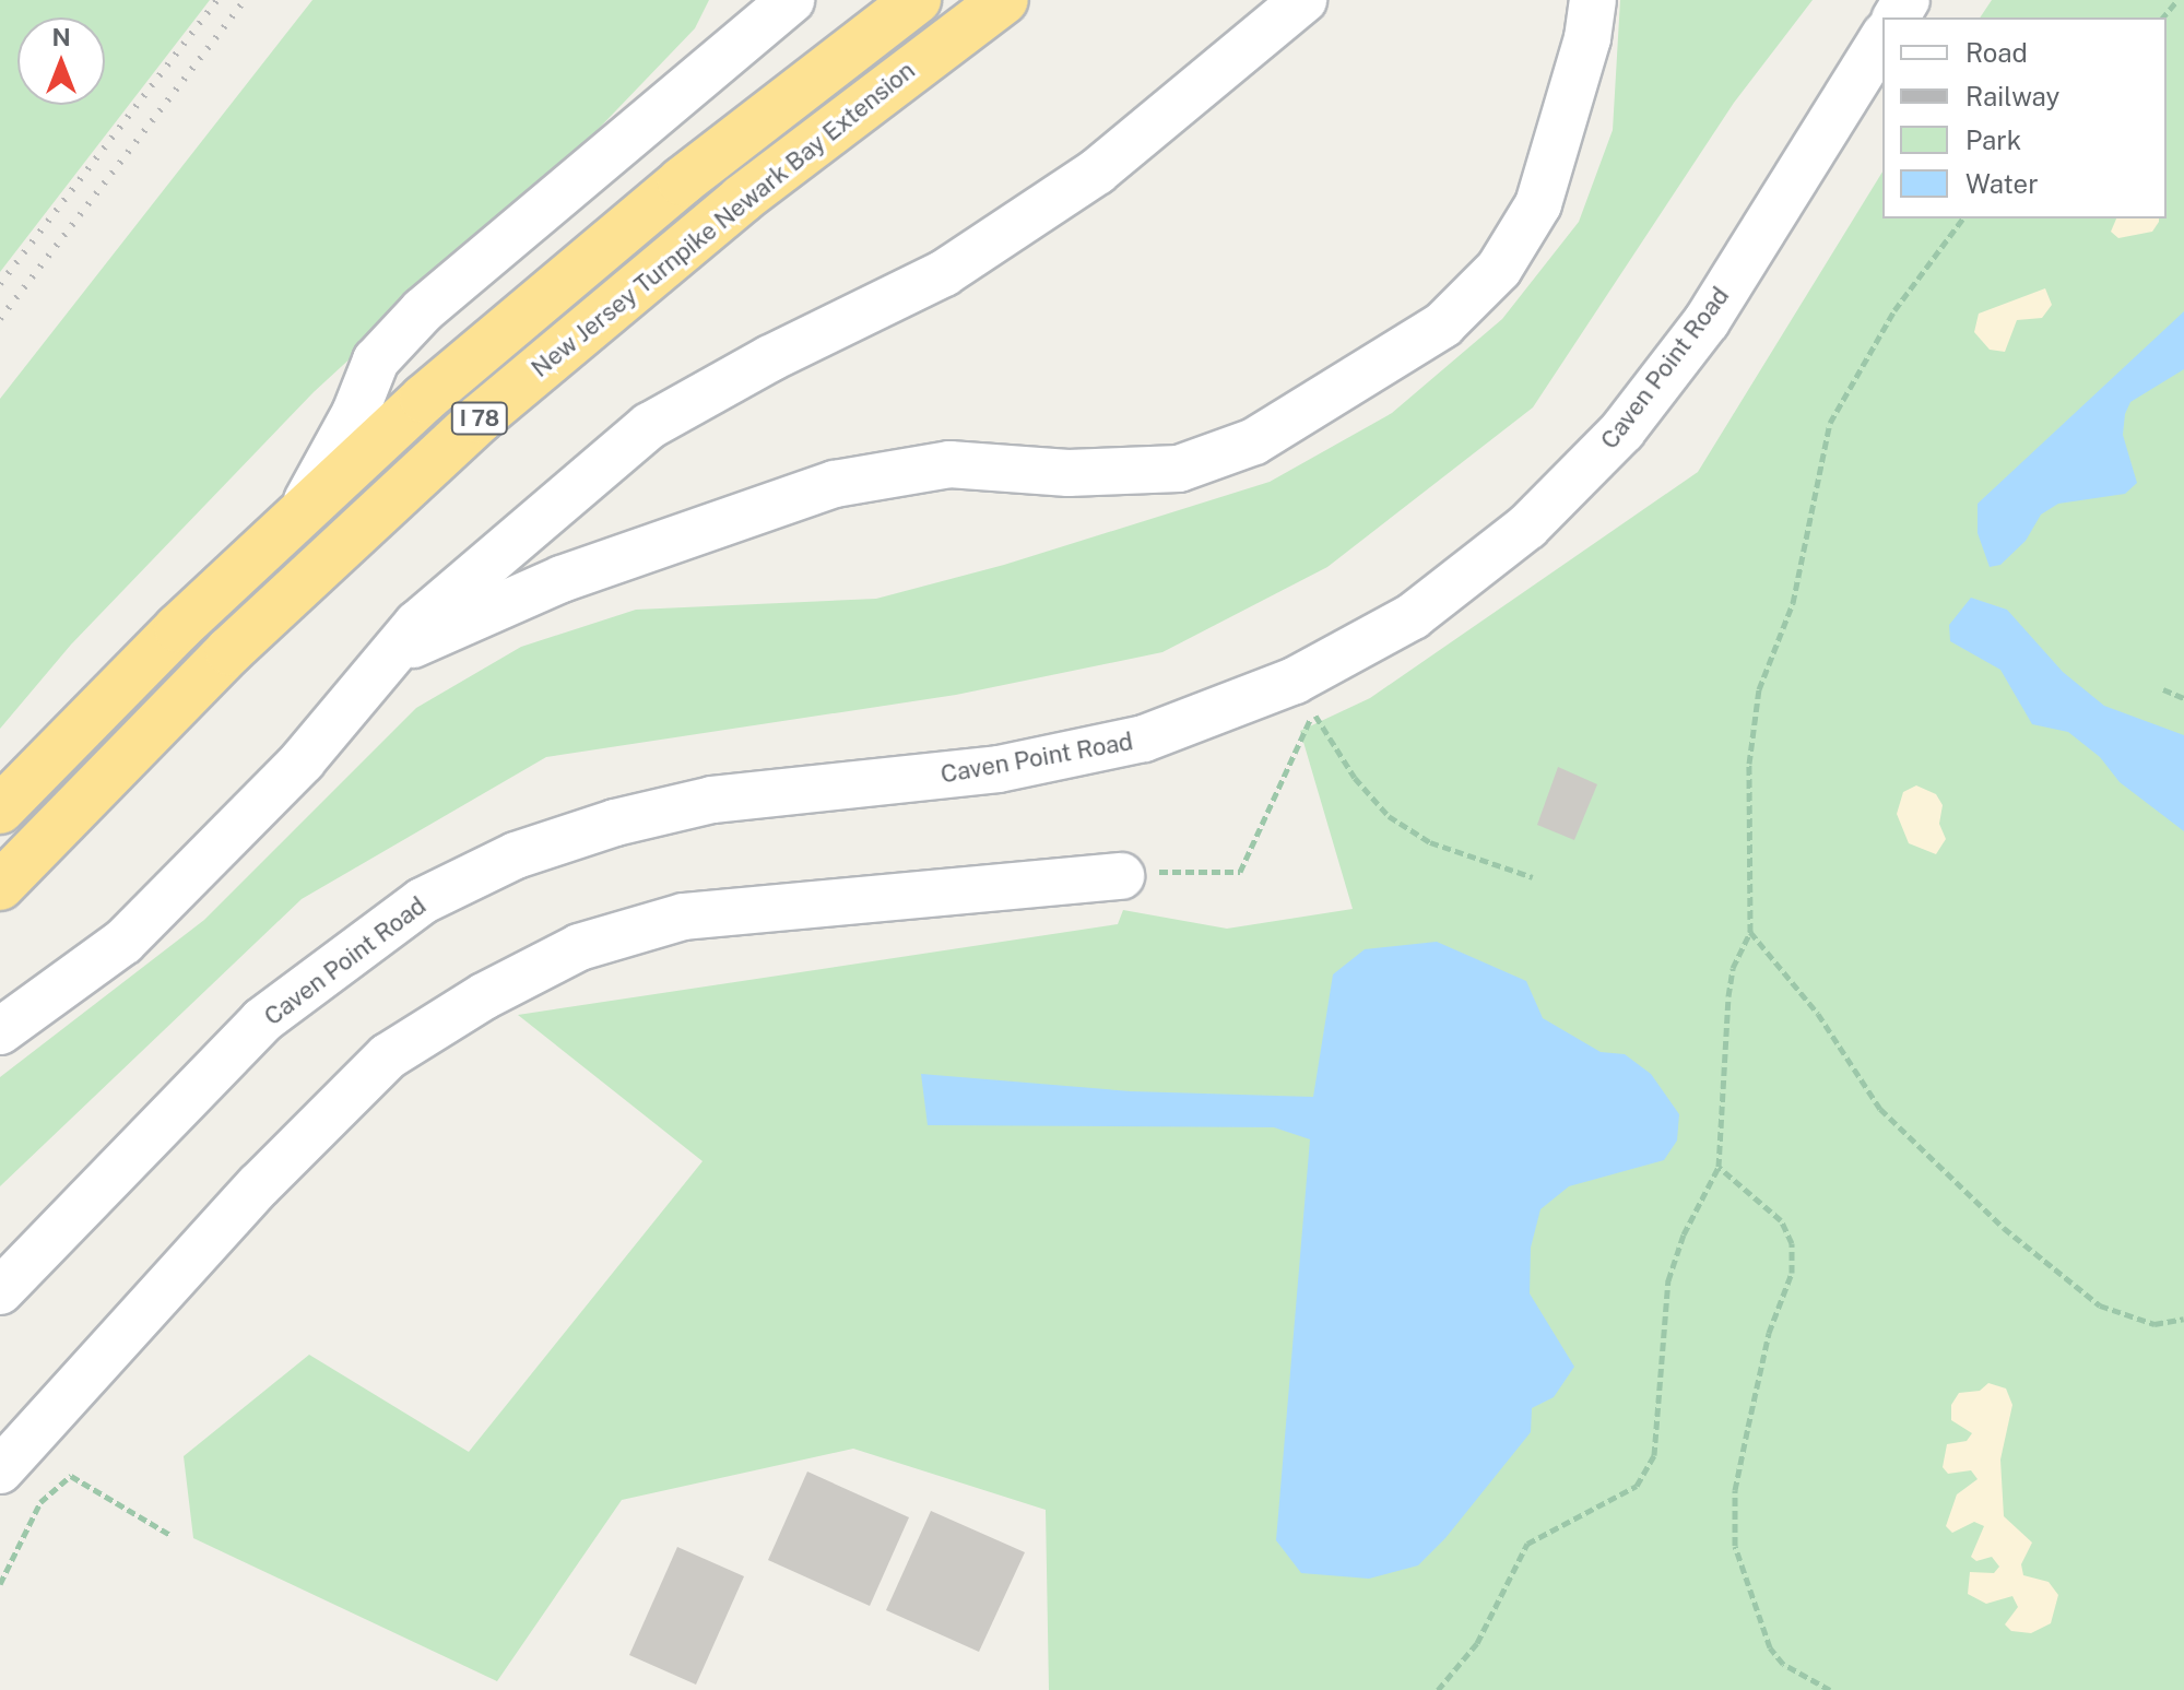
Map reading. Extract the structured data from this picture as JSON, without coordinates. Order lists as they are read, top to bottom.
{
  "streets": {
    "highway": ["New Jersey Turnpike Newark Bay Extension", "I 78"],
    "street": ["Caven Point Road"]
  },
  "legend": [
    "Road",
    "Railway",
    "Park",
    "Water"
  ],
  "north": "top"
}
